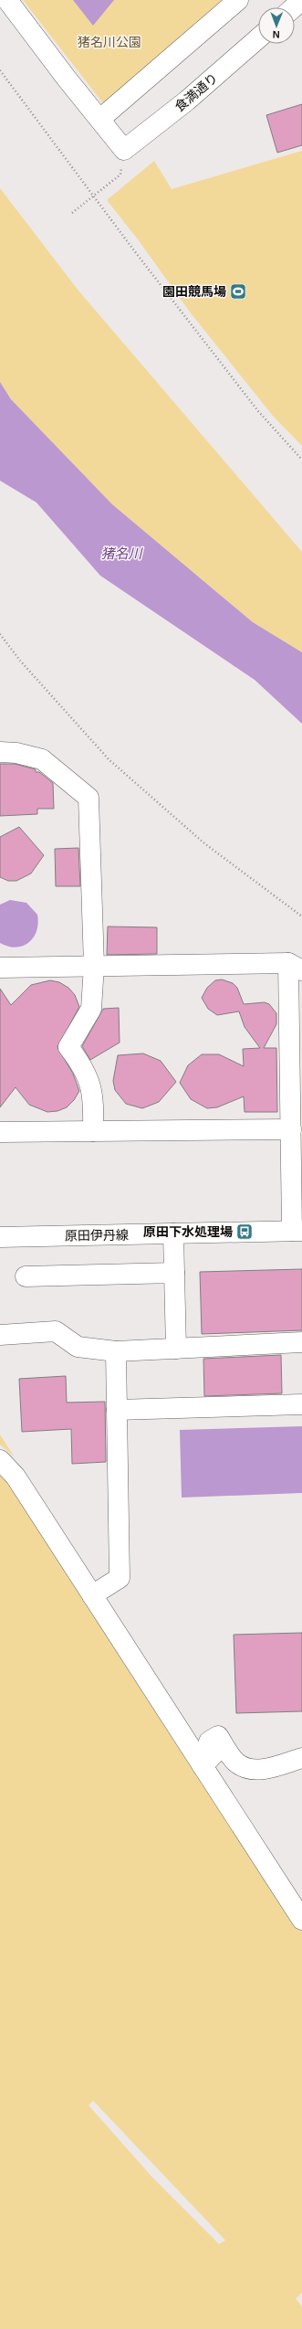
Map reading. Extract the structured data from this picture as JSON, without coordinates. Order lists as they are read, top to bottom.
{
  "streets": {
    "street": ["食満通り", "原田伊丹線"]
  },
  "water": ["猪名川"],
  "parks": ["猪名川公園"],
  "places": {
    "sports": ["園田競馬場"],
    "bus stop": ["原田下水処理場"]
  },
  "north": "bottom"
}
